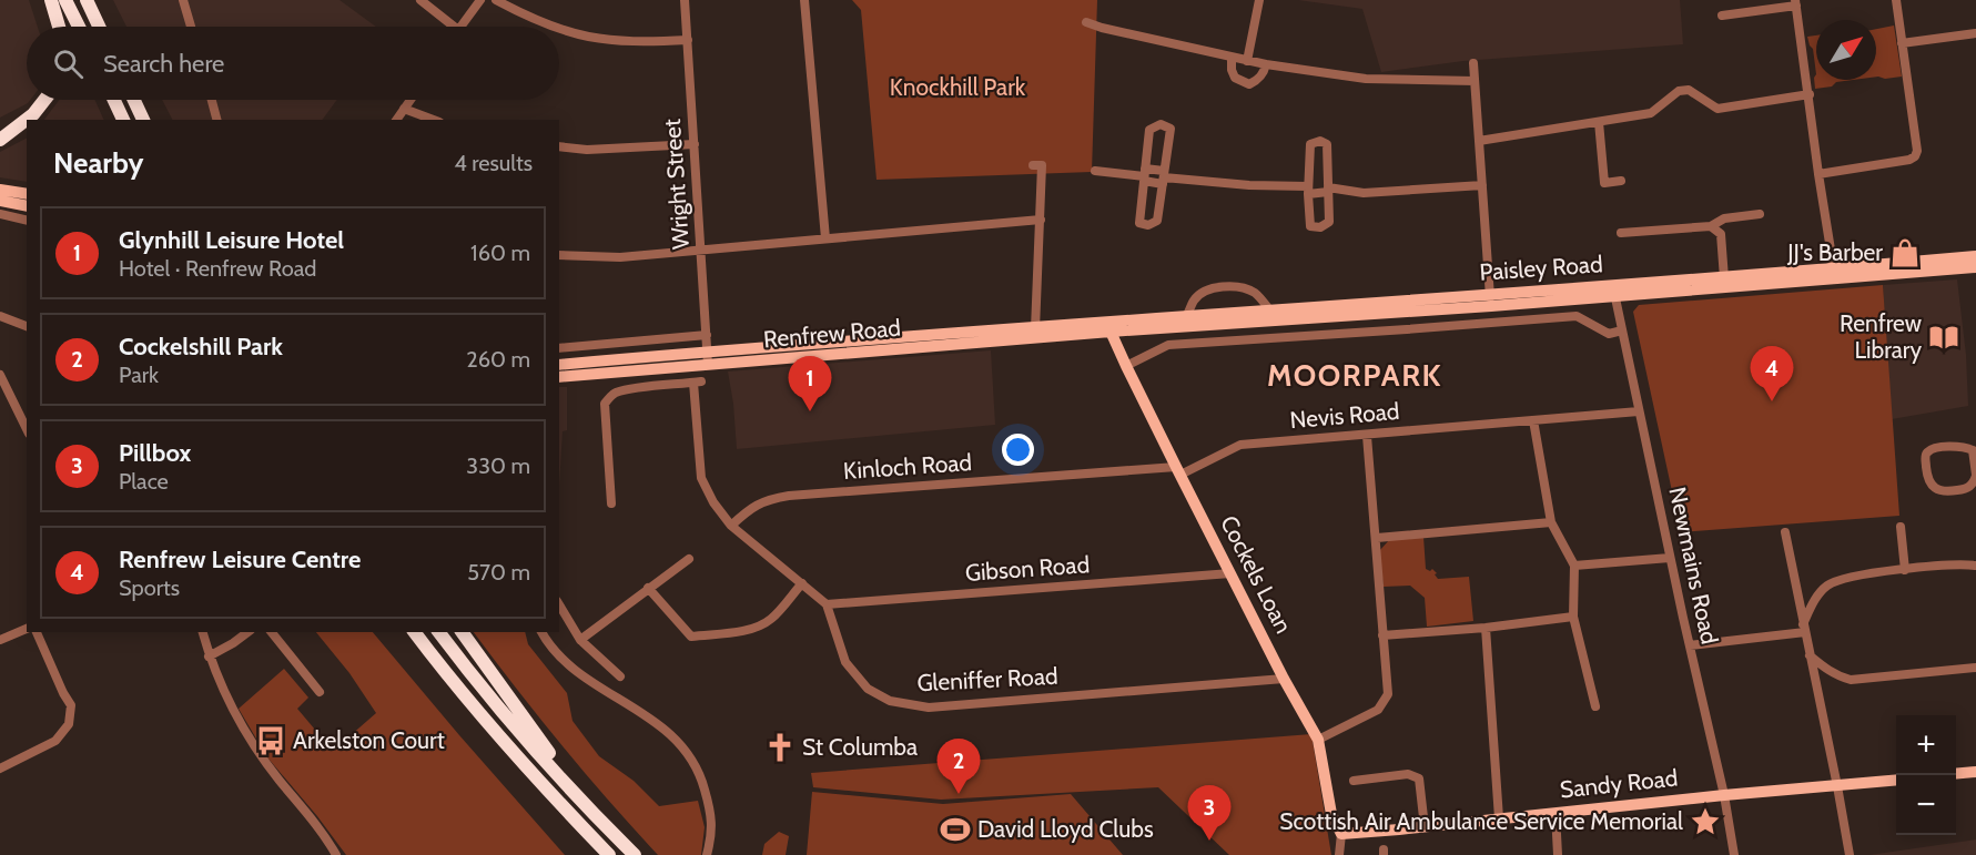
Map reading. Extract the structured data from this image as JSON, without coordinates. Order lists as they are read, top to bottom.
{
  "streets": {
    "main road": [
      "Paisley Road",
      "Renfrew Road",
      "Cockels Loan",
      "Sandy Road"
    ],
    "street": [
      "Wright Street",
      "Nevis Road",
      "Kinloch Road",
      "Newmains Road",
      "Gibson Road",
      "Gleniffer Road"
    ]
  },
  "crossings": [
    ["Wright Street", "Renfrew Road"],
    ["Paisley Road", "Renfrew Road"],
    ["Paisley Road", "Newmains Road"],
    ["Paisley Road", "Cockels Loan"],
    ["Renfrew Road", "Cockels Loan"],
    ["Nevis Road", "Kinloch Road"],
    ["Nevis Road", "Newmains Road"],
    ["Nevis Road", "Cockels Loan"],
    ["Kinloch Road", "Cockels Loan"],
    ["Newmains Road", "Sandy Road"],
    ["Gibson Road", "Cockels Loan"],
    ["Gibson Road", "Gleniffer Road"],
    ["Cockels Loan", "Gleniffer Road"],
    ["Cockels Loan", "Sandy Road"]
  ],
  "districts": ["MOORPARK"],
  "parks": ["Knockhill Park"],
  "places": {
    "shop": ["JJ's Barber"],
    "library": ["Renfrew Library"],
    "bus stop": ["Arkelston Court"],
    "church": ["St Columba"],
    "place": ["Scottish Air Ambulance Service Memorial"],
    "sports": ["David Lloyd Clubs"]
  },
  "north": "top right",
  "page": {
    "search": "Search here",
    "heading": ["Nearby", "4 results"],
    "list": [
      {
        "mark": "1",
        "name": "Glynhill Leisure Hotel",
        "note": "Hotel · Renfrew Road",
        "value": "160 m"
      },
      {
        "mark": "2",
        "name": "Cockelshill Park",
        "note": "Park",
        "value": "260 m"
      },
      {
        "mark": "3",
        "name": "Pillbox",
        "note": "Place",
        "value": "330 m"
      },
      {
        "mark": "4",
        "name": "Renfrew Leisure Centre",
        "note": "Sports",
        "value": "570 m"
      }
    ],
    "pins": [
      "4",
      "1",
      "2",
      "3"
    ],
    "map_buttons": ["+", "−"]
  }
}
